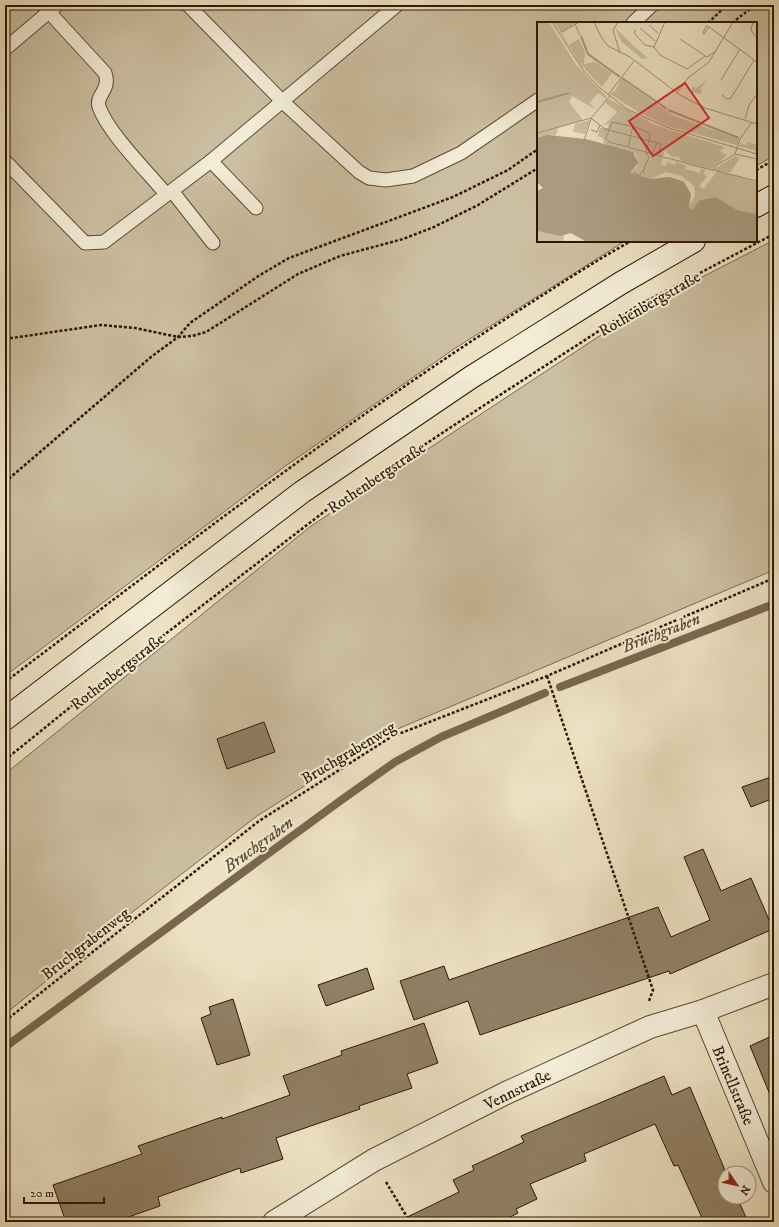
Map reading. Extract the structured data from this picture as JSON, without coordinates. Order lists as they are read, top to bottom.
{
  "streets": {
    "main road": ["Rothenbergstraße", "Brinellstraße", "Vennstraße"],
    "path": ["Bruchgrabenweg"]
  },
  "crossings": [
    ["Brinellstraße", "Vennstraße"]
  ],
  "water": ["Bruchgraben"],
  "scale_bar": "20 m",
  "north": "bottom right"
}
